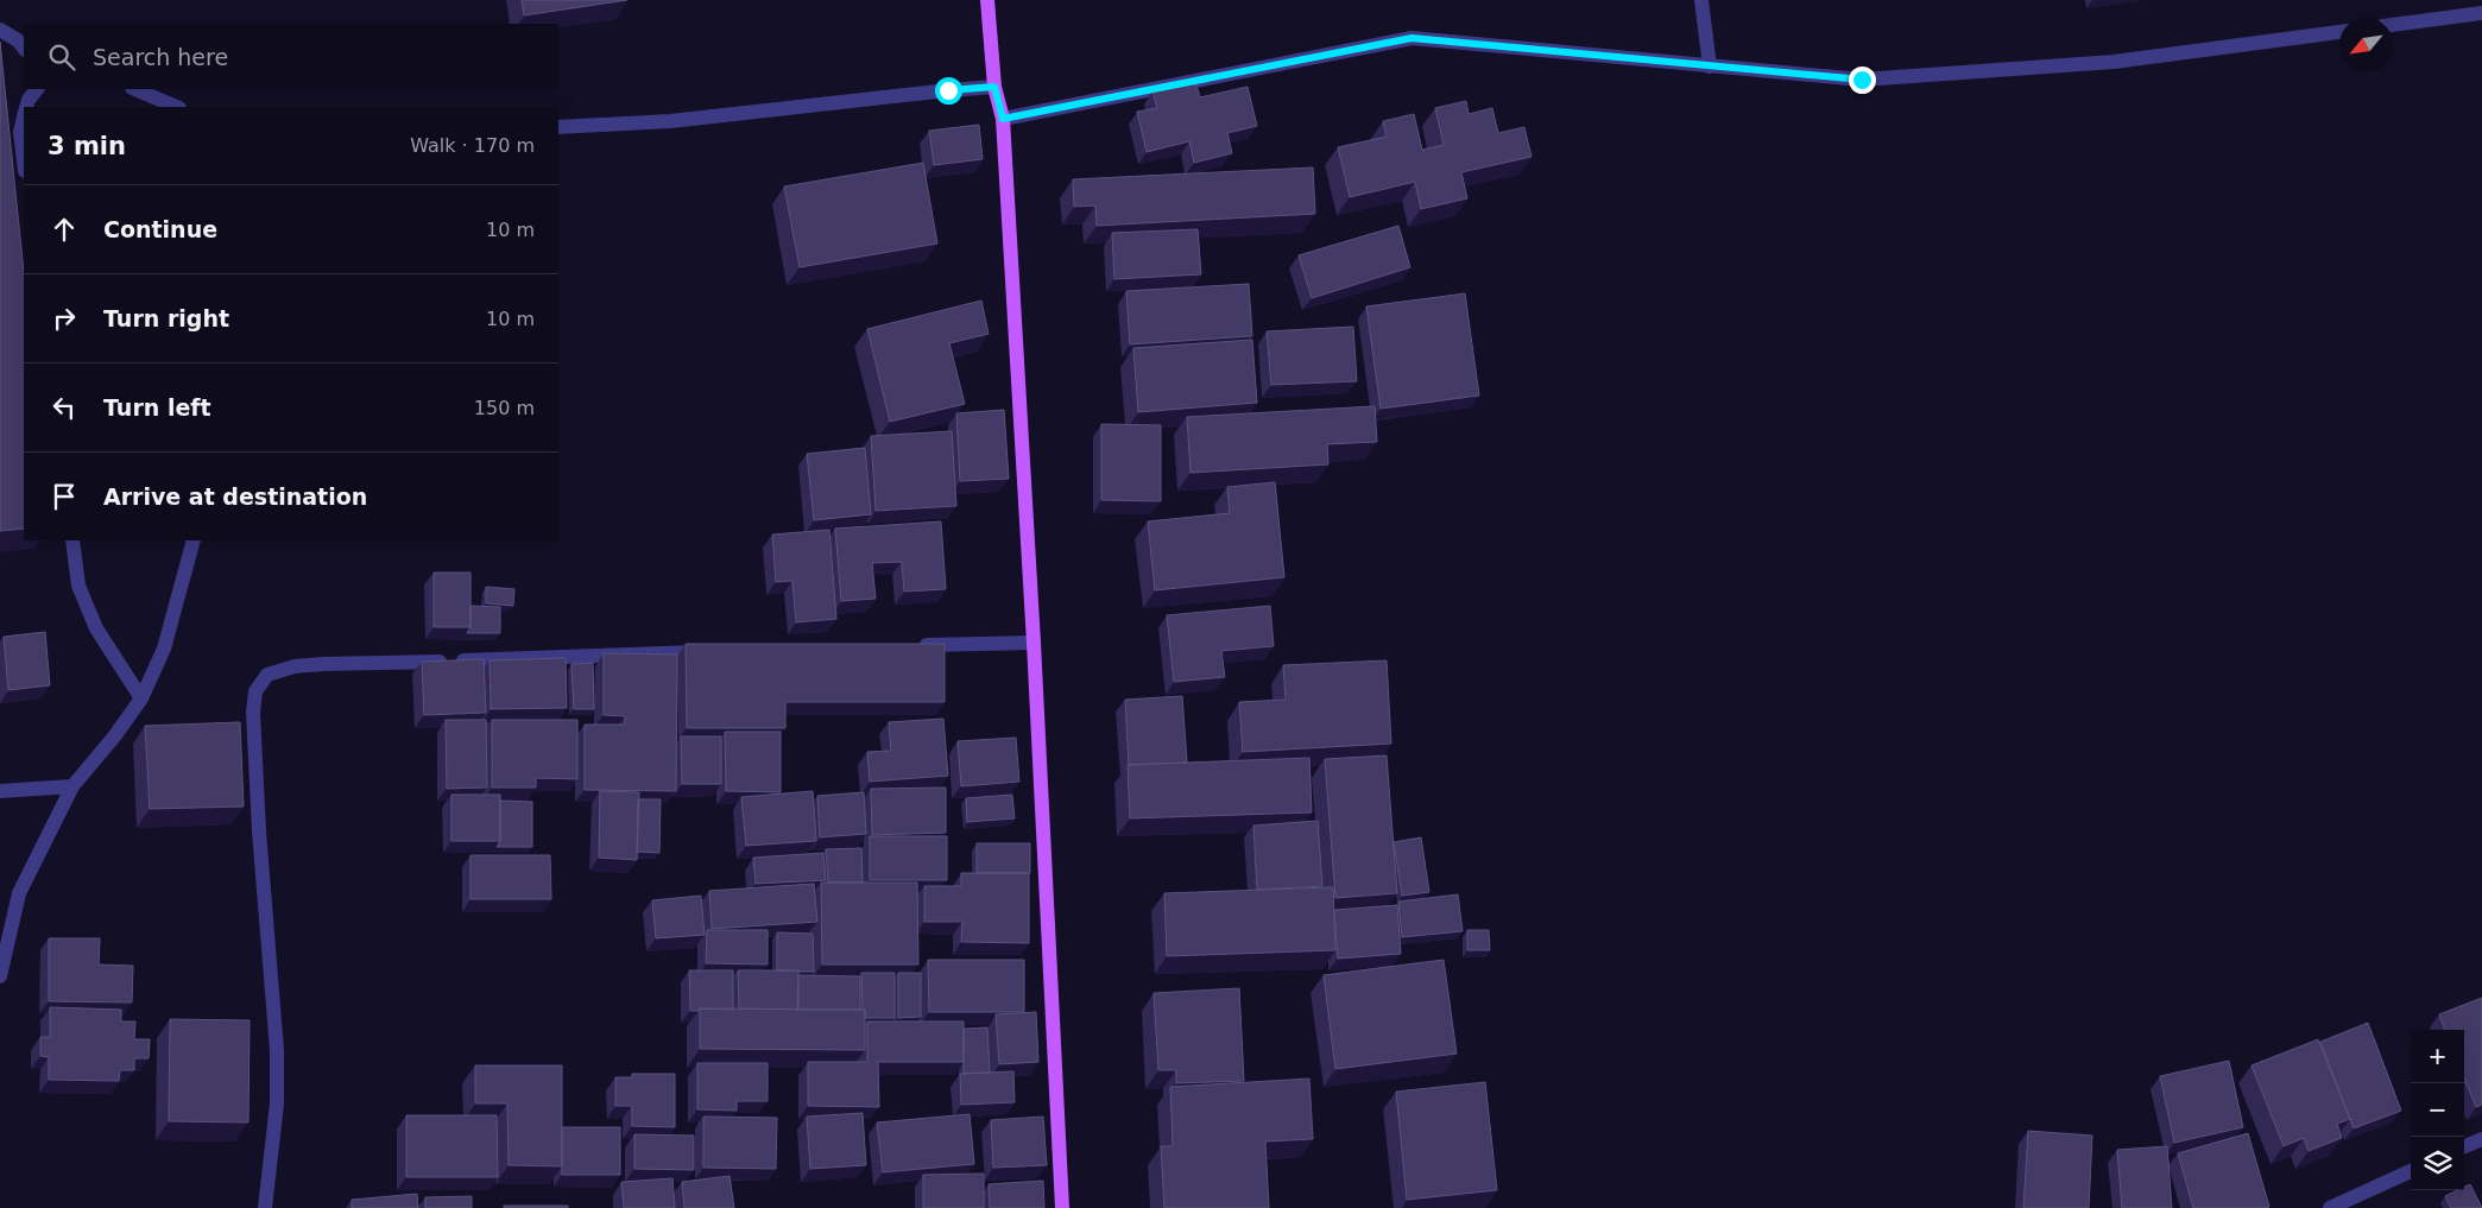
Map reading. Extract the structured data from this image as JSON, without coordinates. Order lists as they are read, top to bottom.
{
  "north": "bottom left",
  "page": {
    "search": "Search here",
    "heading": ["3 min", "Walk · 170 m"],
    "list": [
      ["Continue", "10 m"],
      ["Turn right", "10 m"],
      ["Turn left", "150 m"],
      "Arrive at destination"
    ],
    "map_buttons": ["+", "−"]
  }
}
